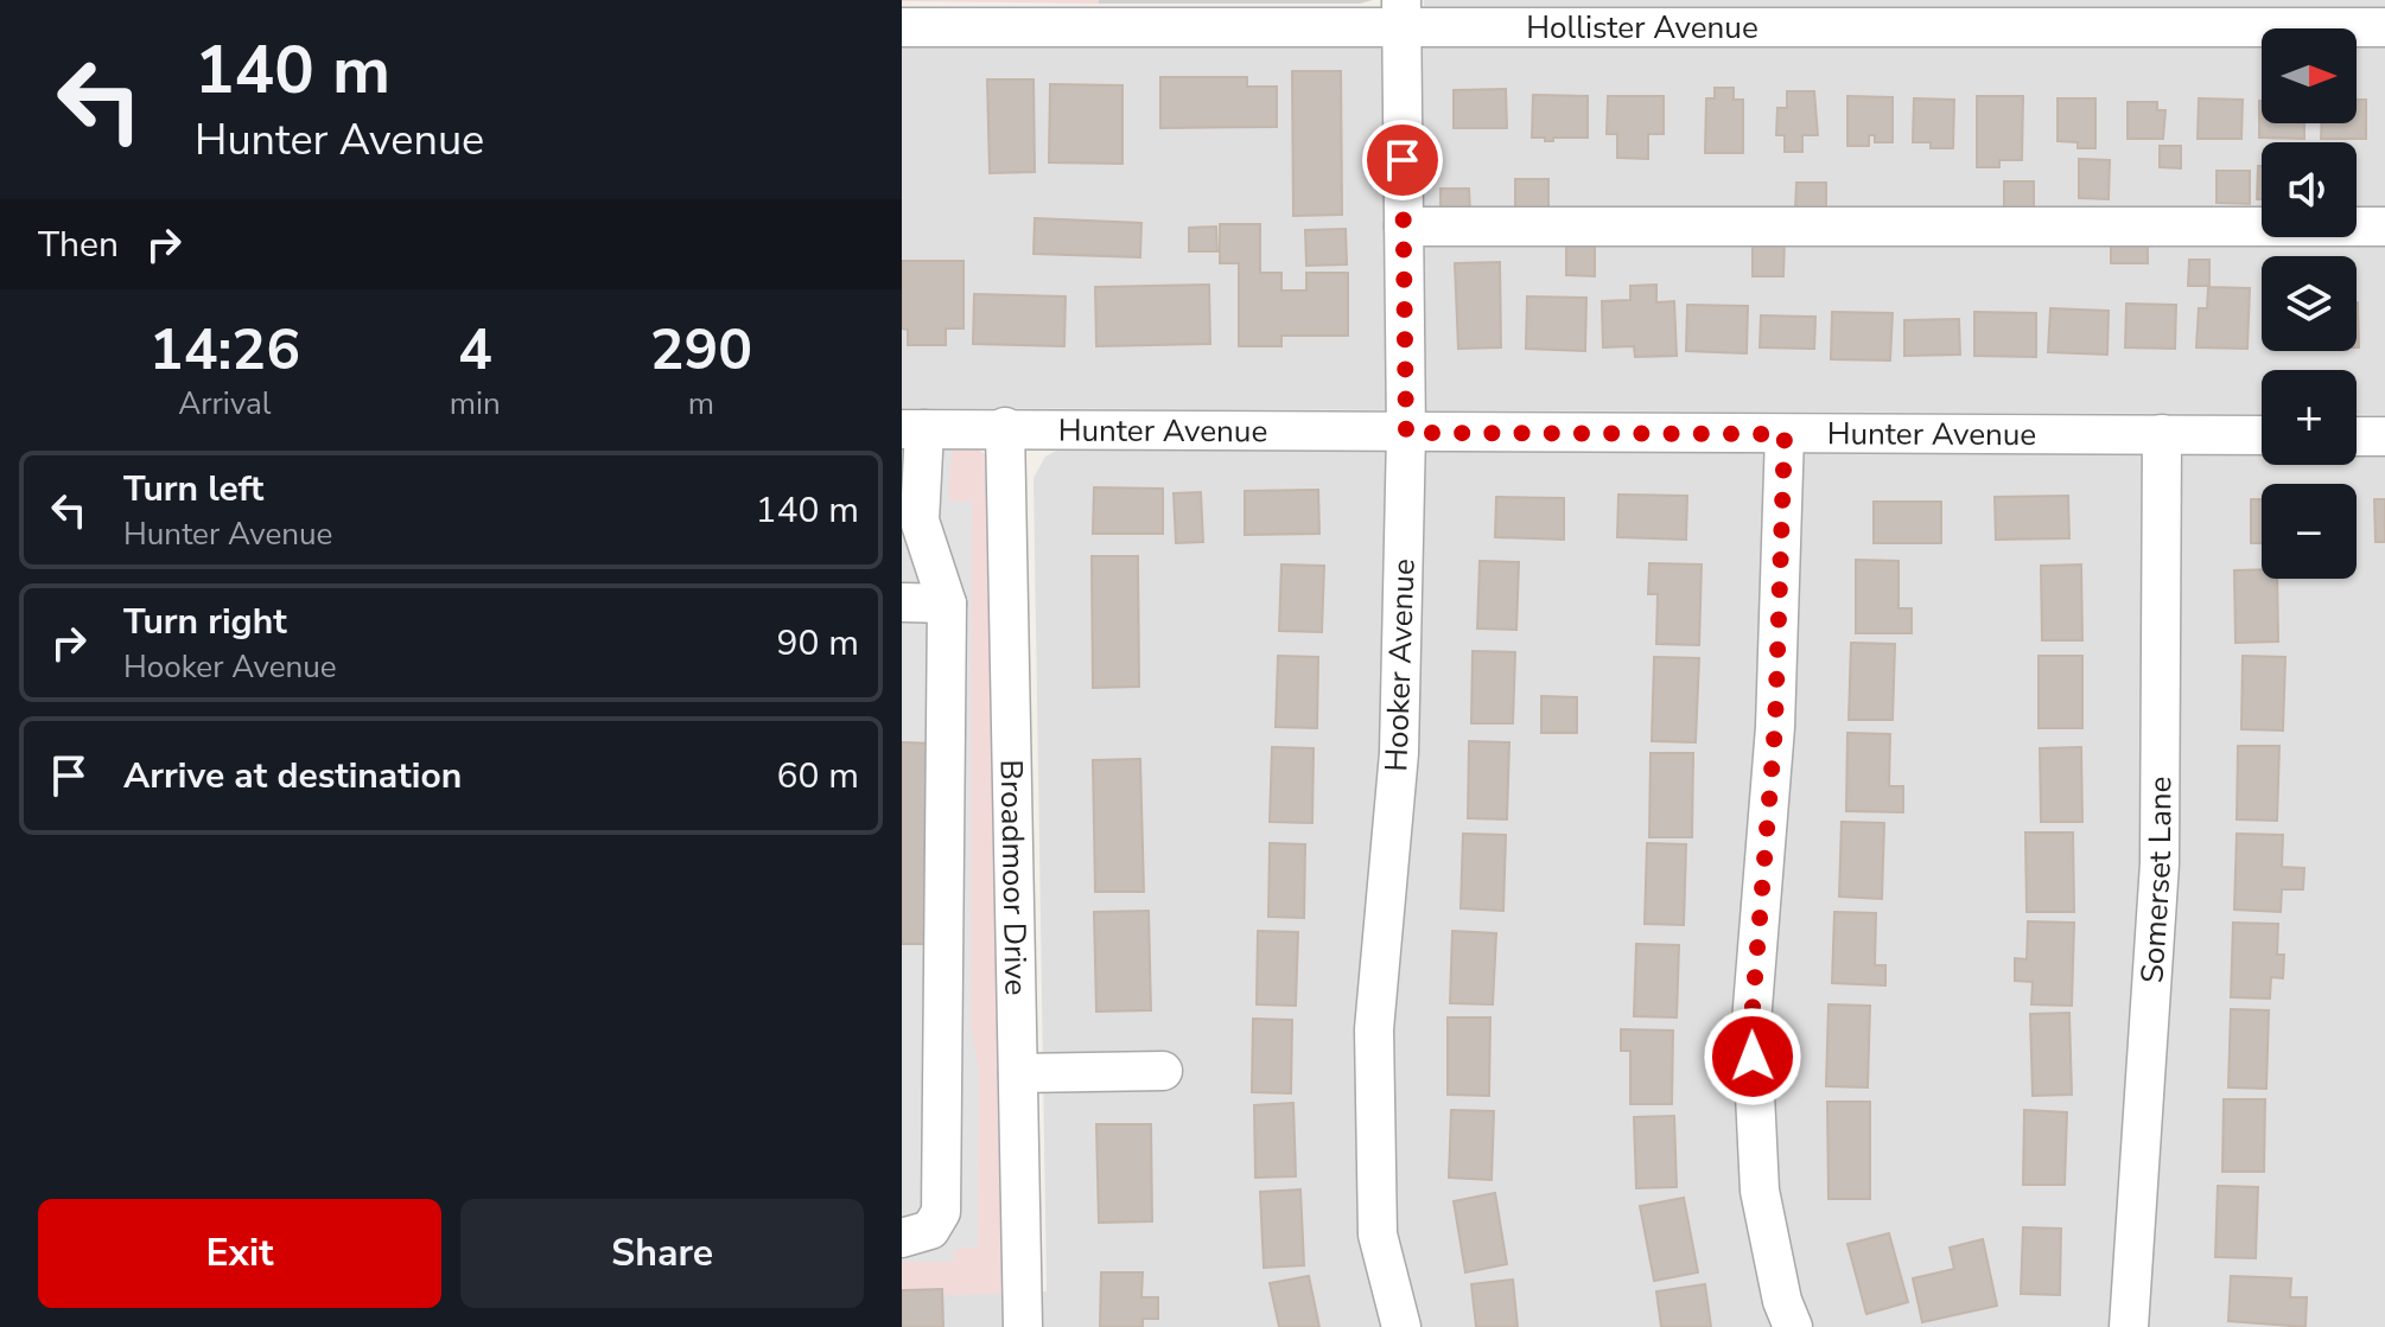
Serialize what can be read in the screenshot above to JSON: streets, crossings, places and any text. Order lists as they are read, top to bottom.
{
  "streets": {
    "street": [
      "Hollister Avenue",
      "Hunter Avenue",
      "Hooker Avenue",
      "Broadmoor Drive",
      "Somerset Lane"
    ]
  },
  "crossings": [
    ["Hollister Avenue", "Hooker Avenue"],
    ["Hunter Avenue", "Hooker Avenue"],
    ["Hunter Avenue", "Broadmoor Drive"],
    ["Hunter Avenue", "Somerset Lane"]
  ],
  "north": "right",
  "page": {
    "turn": ["140 m", "Hunter Avenue"],
    "map_buttons": ["+", "−"],
    "then": "Then",
    "eta": [
      "14:26",
      "Arrival",
      "4",
      "min",
      "290",
      "m"
    ],
    "list": [
      {
        "name": "Turn left",
        "note": "Hunter Avenue",
        "value": "140 m"
      },
      {
        "name": "Turn right",
        "note": "Hooker Avenue",
        "value": "90 m"
      },
      {
        "name": "Arrive at destination",
        "value": "60 m"
      }
    ],
    "buttons": ["Exit", "Share"]
  }
}
